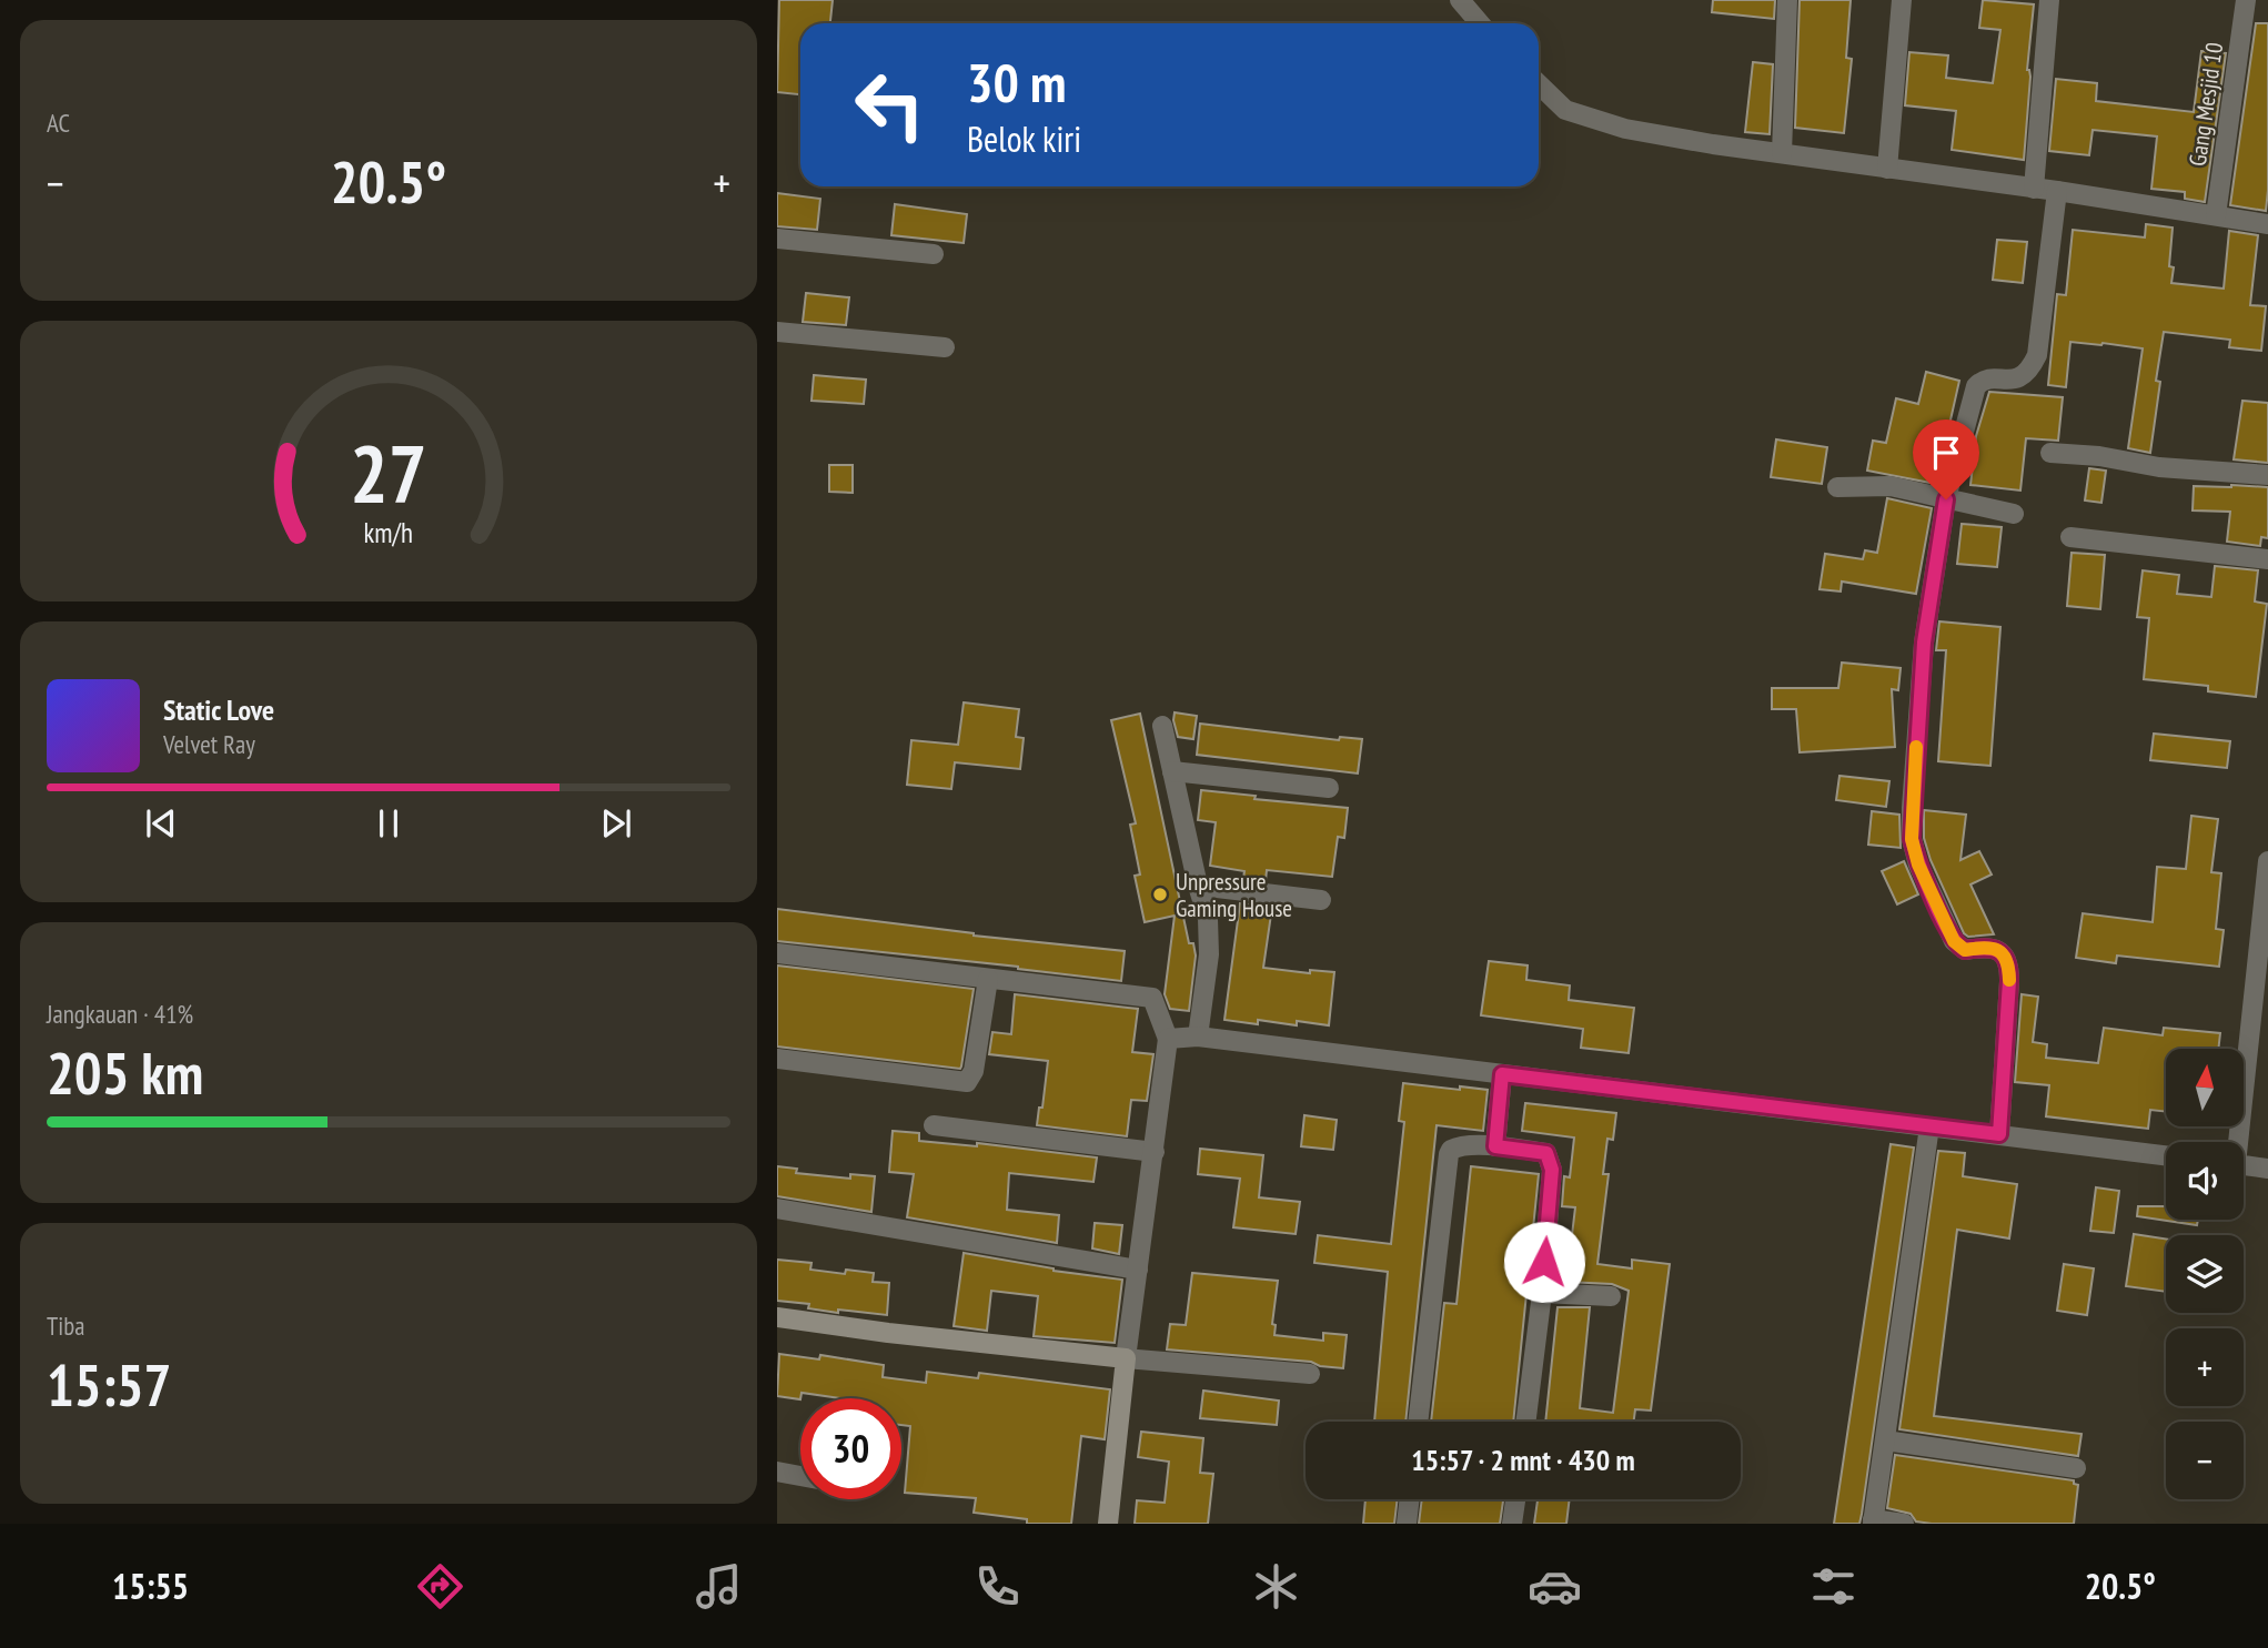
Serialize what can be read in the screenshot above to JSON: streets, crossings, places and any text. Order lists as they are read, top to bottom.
{
  "streets": {
    "street": ["Gang Mesjid 10"]
  },
  "places": ["Unpressure Gaming House"],
  "north": "top",
  "page": {
    "tile": [
      "AC",
      ["Jangkauan · 41%", "205 km"],
      ["Tiba", "15:57"]
    ],
    "turn": ["30 m", "Belok kiri"],
    "heat": ["−", "20.5°", "+"],
    "song": ["Static Love", "Velvet Ray"],
    "map_buttons": ["+", "−"],
    "limit": "30",
    "trip": "15:57 · 2 mnt · 430 m",
    "tabs": ["15:55", "20.5°"],
    "gauge": ["27", "km/h"]
  }
}
